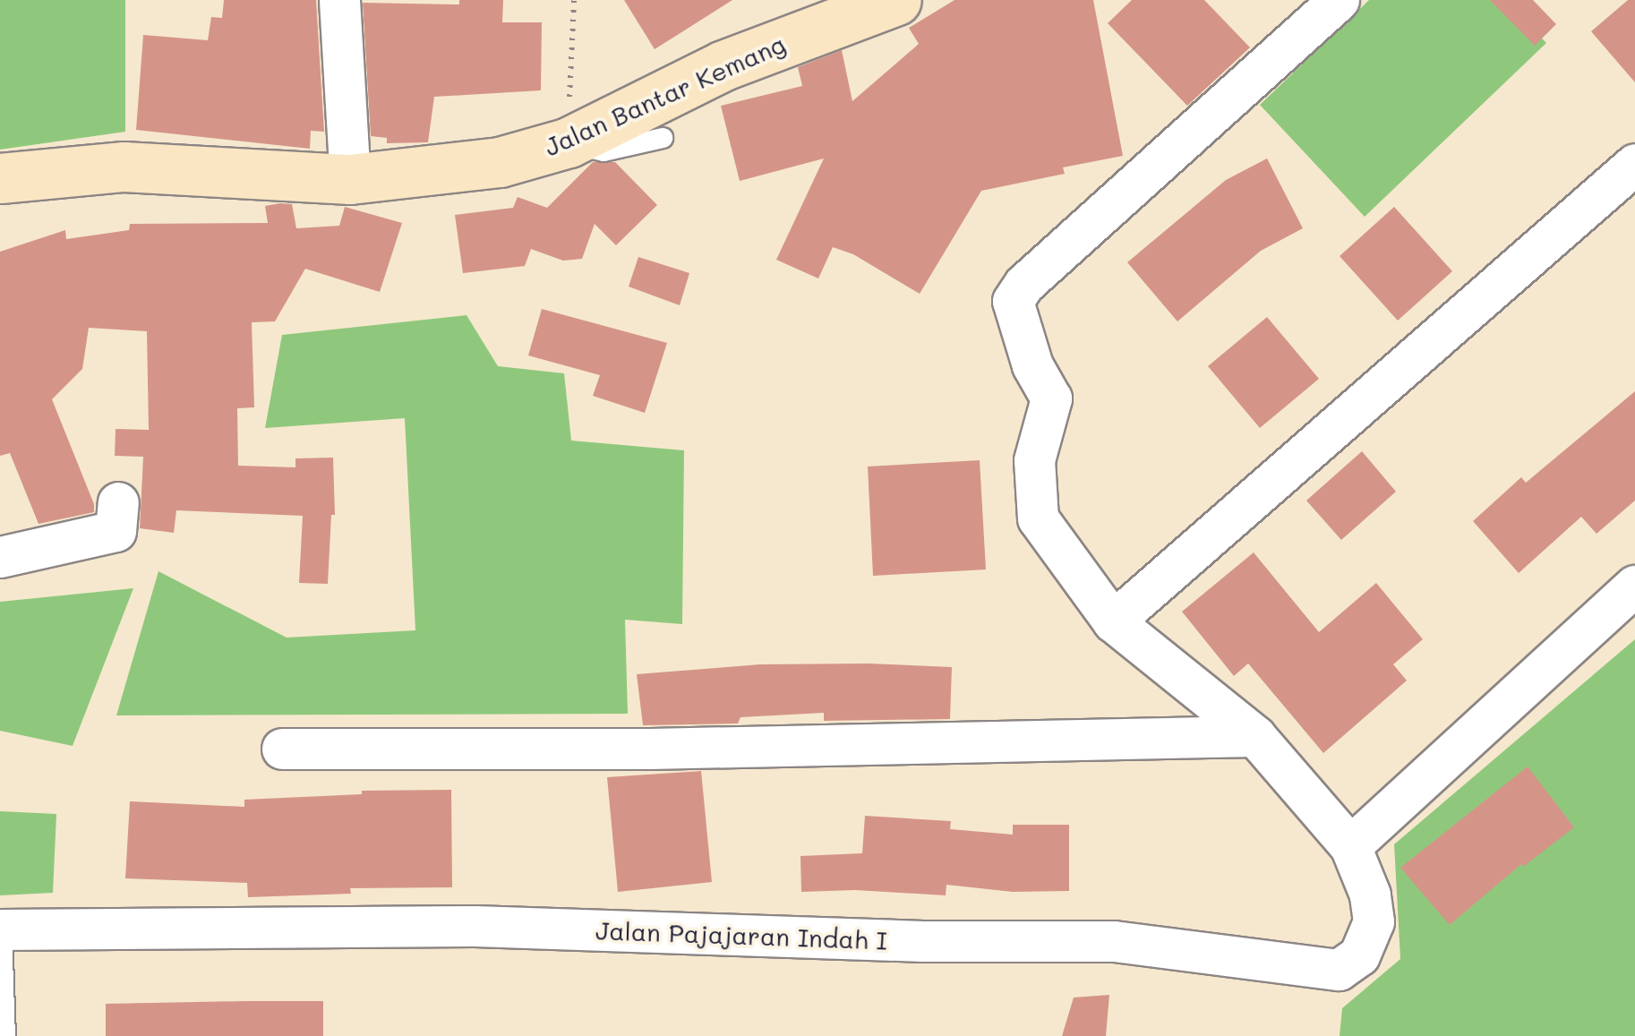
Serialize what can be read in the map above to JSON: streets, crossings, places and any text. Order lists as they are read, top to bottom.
{
  "streets": {
    "street": ["Jalan Bantar Kemang", "Jalan Pajajaran Indah I"]
  }
}
